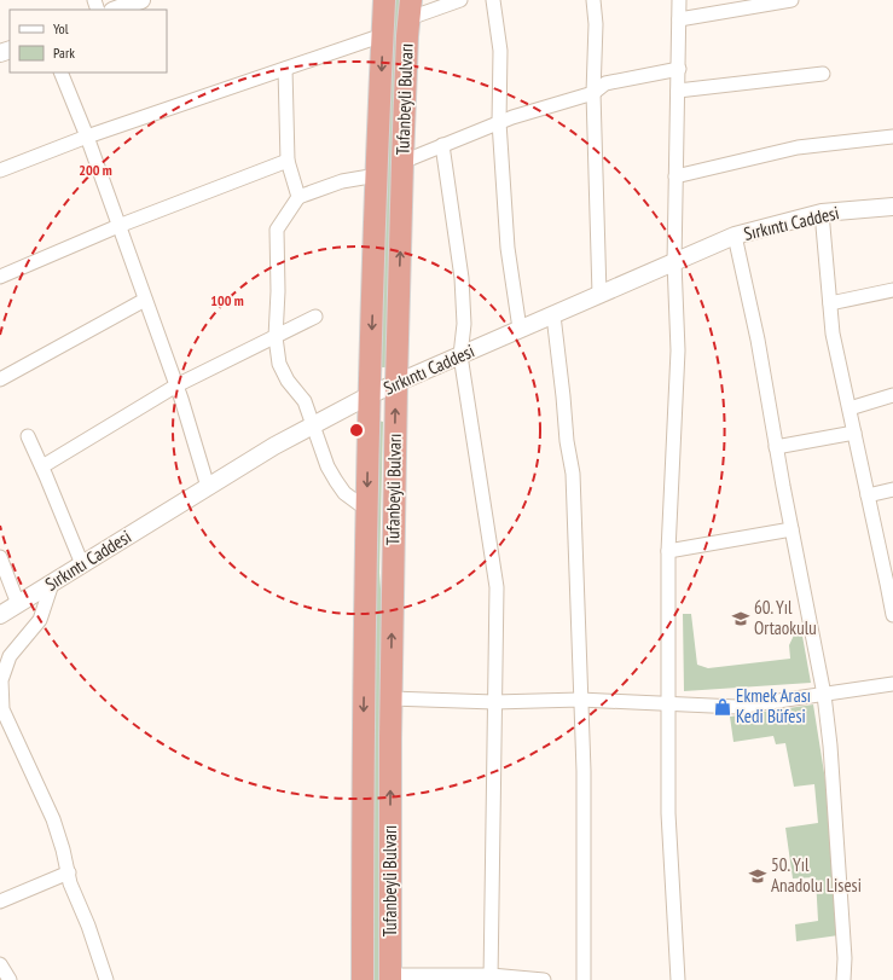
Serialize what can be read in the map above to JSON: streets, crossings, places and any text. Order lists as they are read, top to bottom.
{
  "streets": {
    "highway": ["Tufanbeyli Bulvarı"],
    "street": ["Sırkıntı Caddesi"]
  },
  "crossings": [
    ["Tufanbeyli Bulvarı", "Sırkıntı Caddesi"]
  ],
  "places": {
    "school or university": ["60. Yıl Ortaokulu", "50. Yıl Anadolu Lisesi"],
    "shop": ["Ekmek Arası Kedi Büfesi"]
  },
  "legend": ["Yol", "Park"],
  "rings": ["200 m", "100 m"]
}
